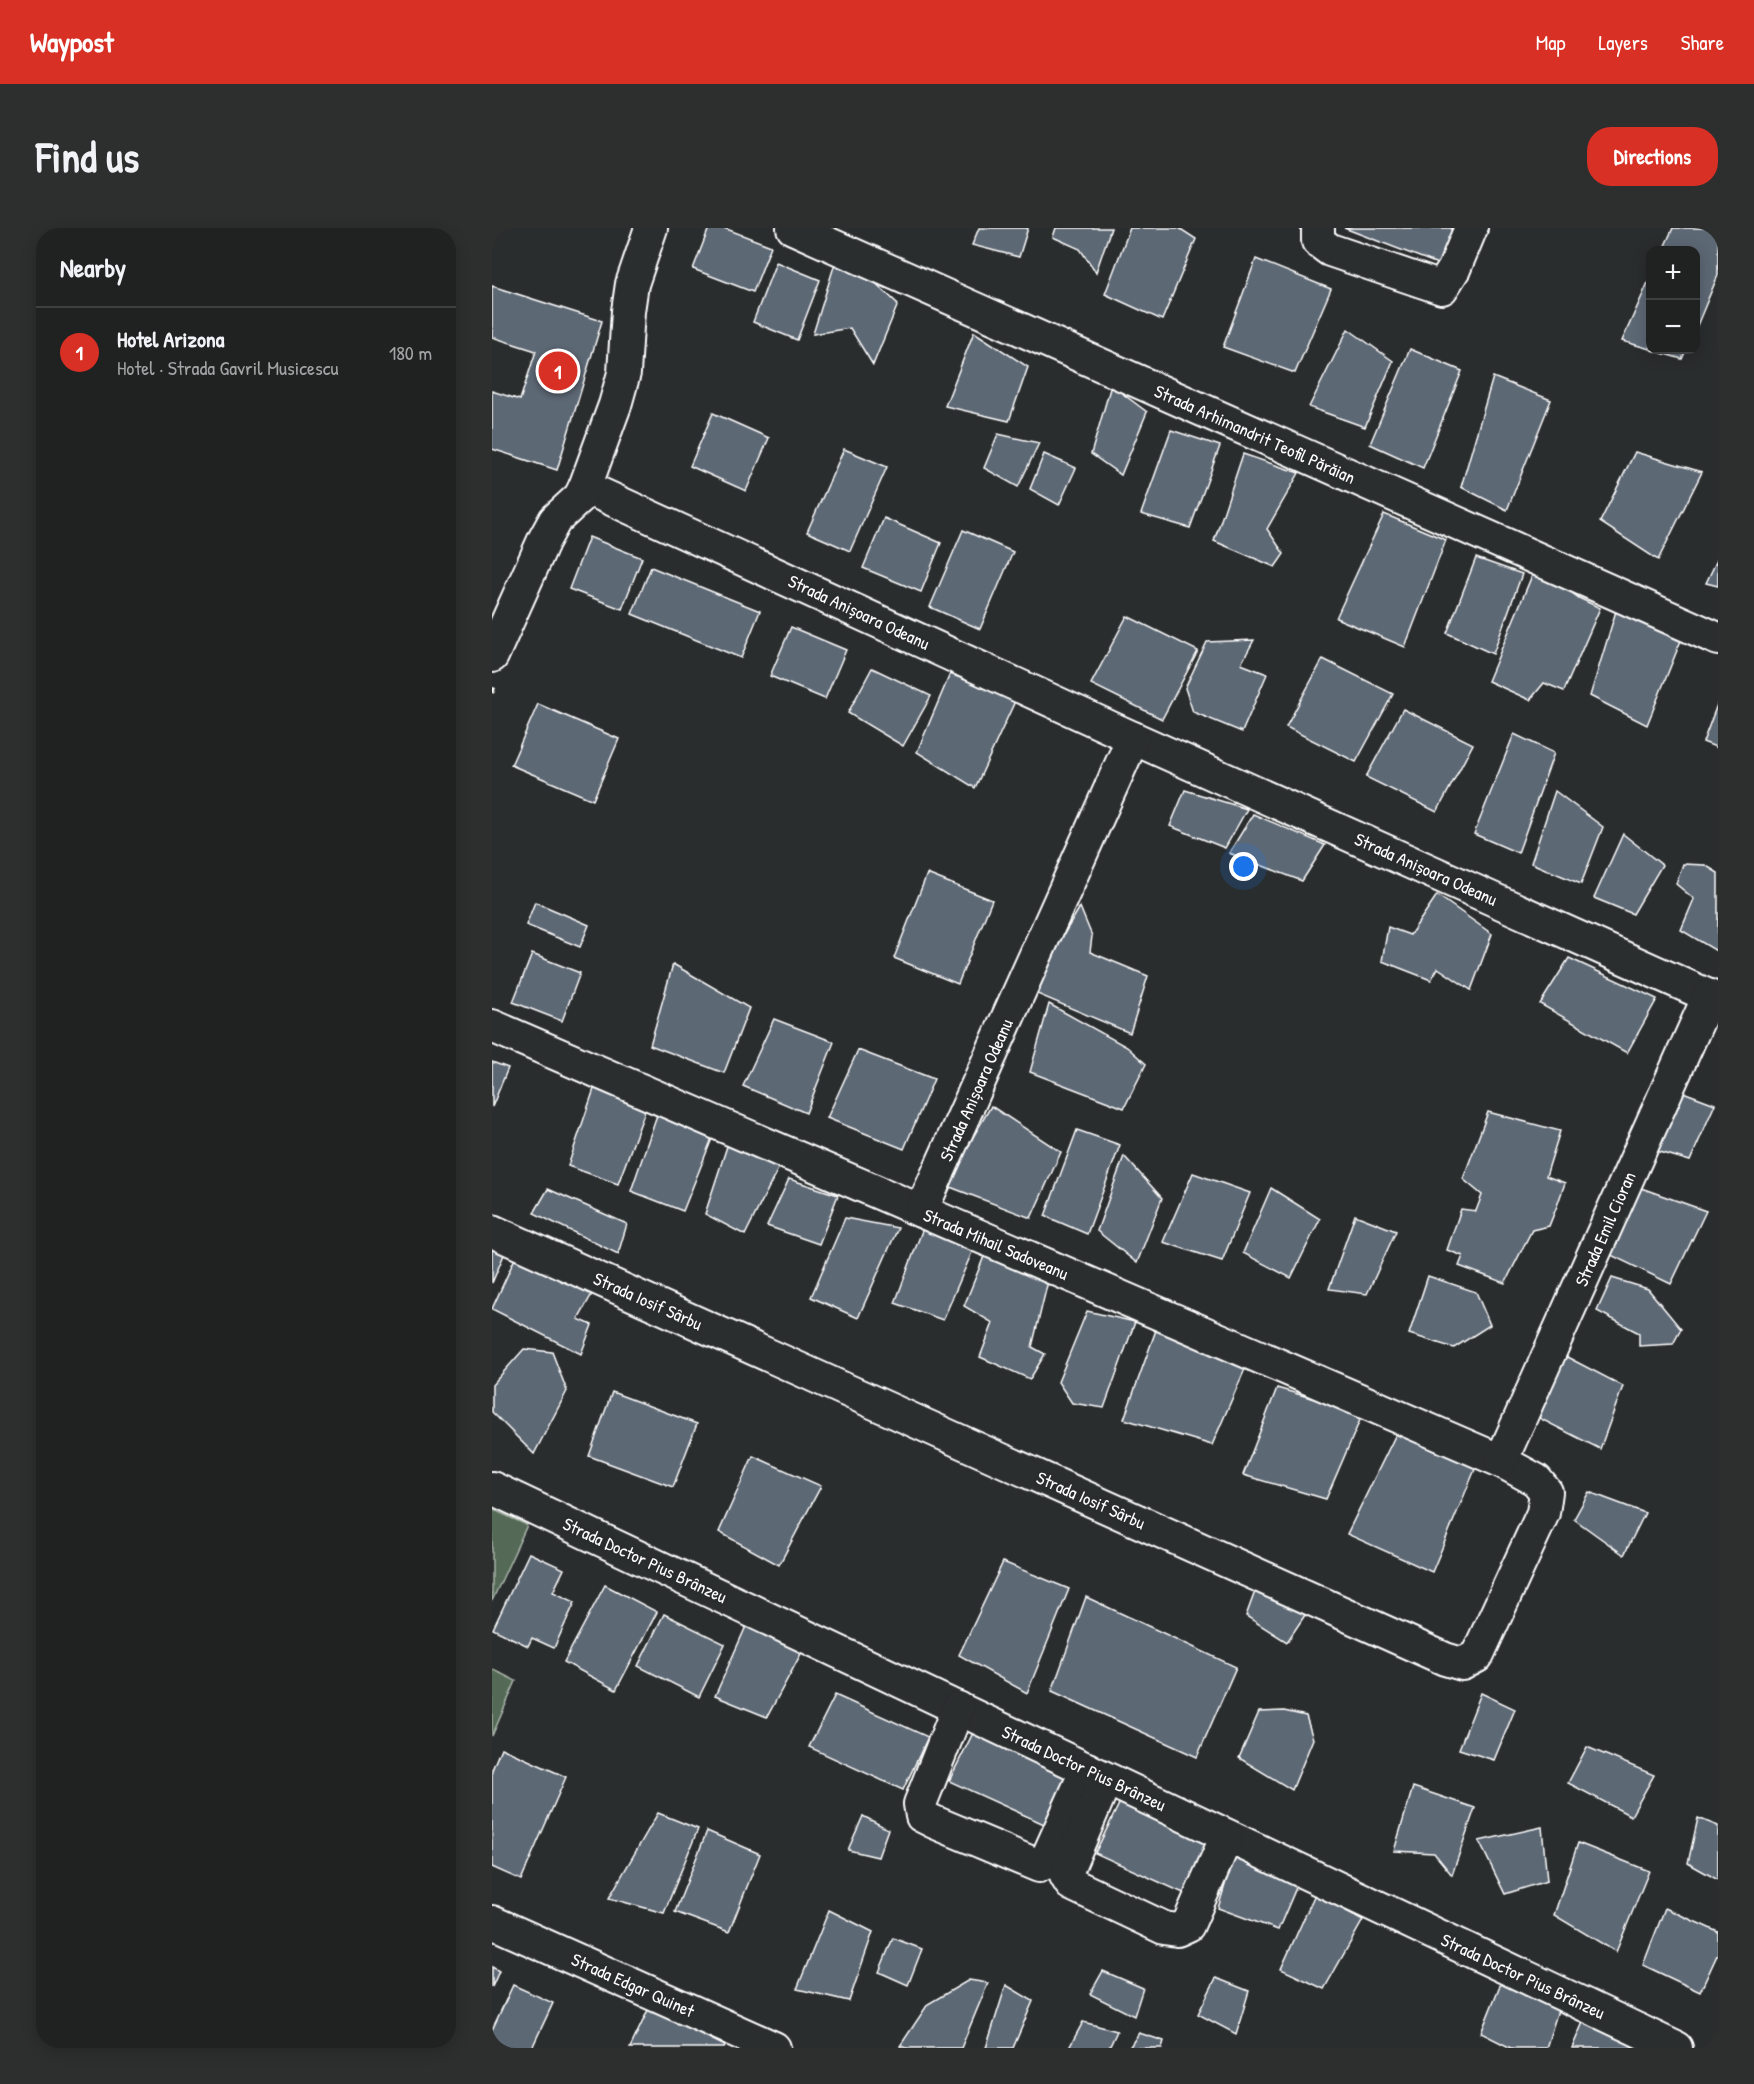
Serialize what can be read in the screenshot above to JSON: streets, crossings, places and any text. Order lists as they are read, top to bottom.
{
  "streets": {
    "street": [
      "Strada Arhimandrit Teofil Părăian",
      "Strada Anișoara Odeanu",
      "Strada Emil Cioran",
      "Strada Mihail Sadoveanu",
      "Strada Iosif Sârbu",
      "Strada Doctor Pius Brânzeu",
      "Strada Edgar Quinet"
    ]
  },
  "crossings": [
    ["Strada Anișoara Odeanu", "Strada Emil Cioran"],
    ["Strada Anișoara Odeanu", "Strada Mihail Sadoveanu"],
    ["Strada Emil Cioran", "Strada Mihail Sadoveanu"],
    ["Strada Emil Cioran", "Strada Iosif Sârbu"],
    ["Strada Mihail Sadoveanu", "Strada Iosif Sârbu"]
  ],
  "page": {
    "header": "Waypost",
    "nav": ["Map", "Layers", "Share"],
    "buttons": "Directions",
    "title": "Find us",
    "heading": "Nearby",
    "map_buttons": ["+", "−"],
    "list": [
      {
        "mark": "1",
        "name": "Hotel Arizona",
        "note": "Hotel · Strada Gavril Musicescu",
        "value": "180 m"
      }
    ],
    "pins": "1"
  }
}
